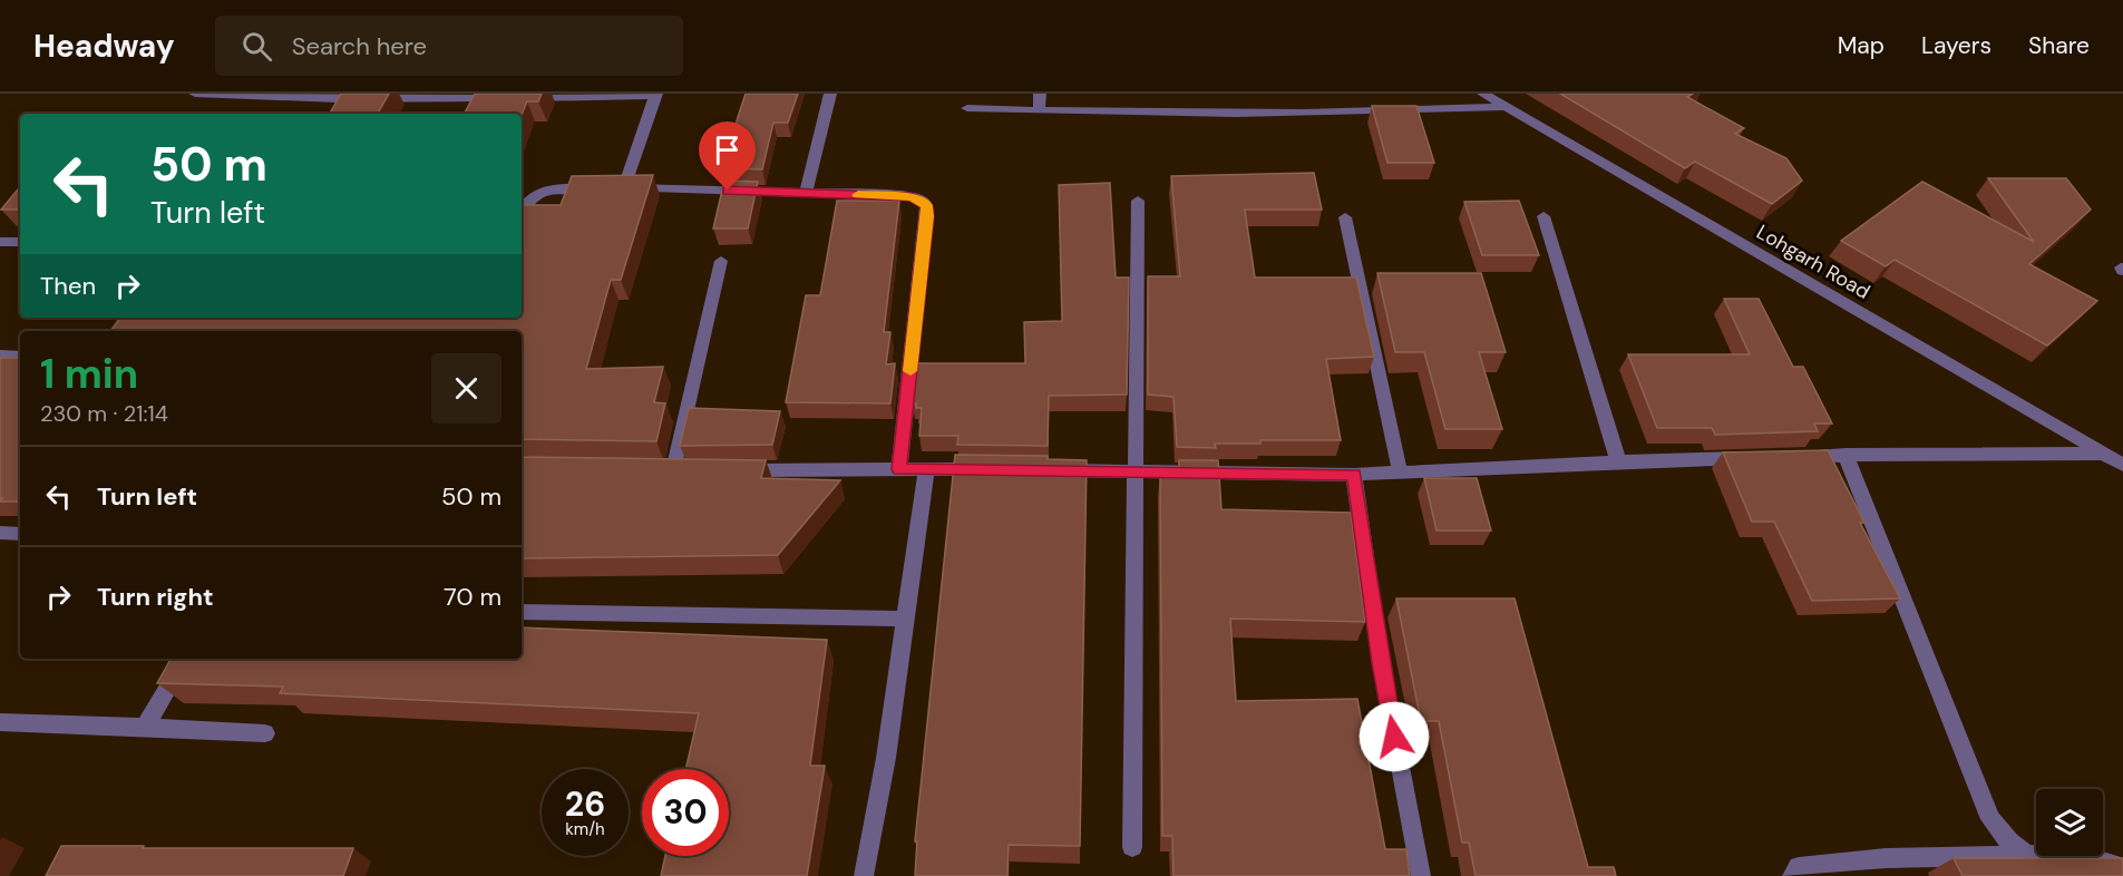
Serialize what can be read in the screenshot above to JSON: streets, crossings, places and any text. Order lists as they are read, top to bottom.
{
  "streets": {
    "street": ["Lohgarh Road"]
  },
  "page": {
    "header": "Headway",
    "search": "Search here",
    "nav": ["Map", "Layers", "Share"],
    "turn": ["50 m", "Turn left"],
    "then": "Then",
    "heading": ["1 min", "230 m · 21:14"],
    "list": [
      {
        "name": "Turn left",
        "value": "50 m"
      },
      {
        "name": "Turn right",
        "value": "70 m"
      }
    ],
    "speed": "26 km/h",
    "limit": "30"
  }
}
